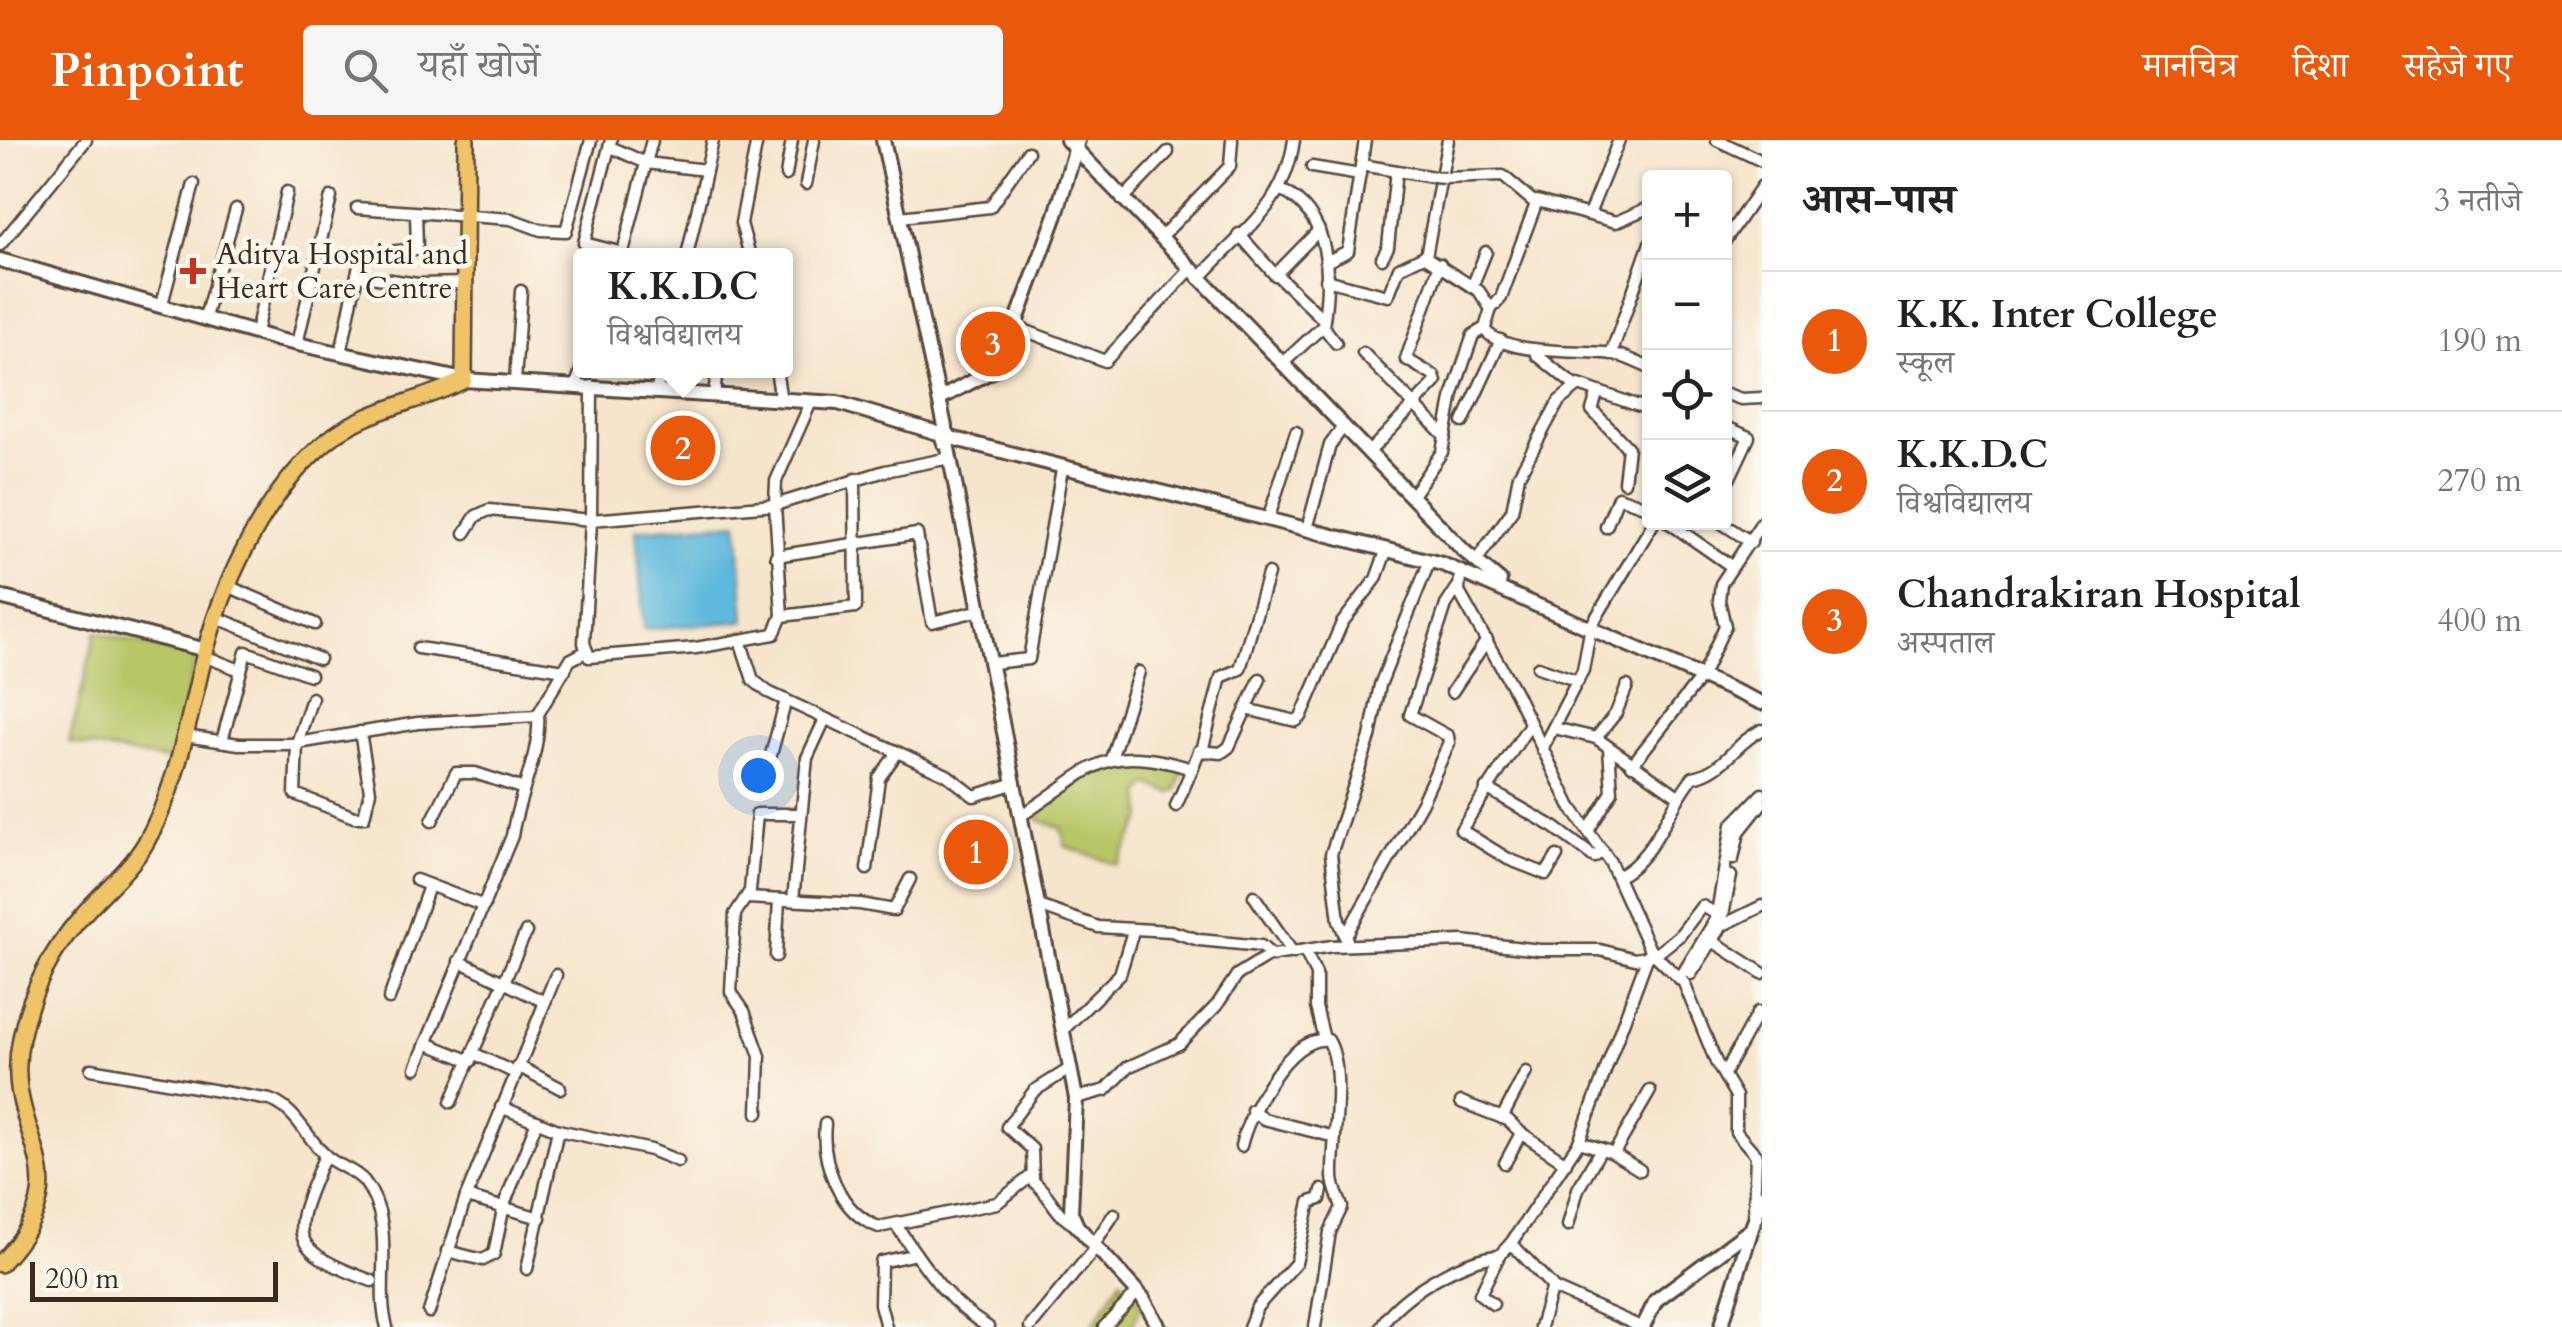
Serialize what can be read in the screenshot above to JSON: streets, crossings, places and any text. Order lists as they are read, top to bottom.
{
  "places": {
    "health": ["Aditya Hospital and Heart Care Centre"]
  },
  "scale_bar": "200 m",
  "page": {
    "header": "Pinpoint",
    "search": "यहाँ खोजें",
    "nav": ["मानचित्र", "दिशा", "सहेजे गए"],
    "heading": ["आस-पास", "3 नतीजे"],
    "map_buttons": ["+", "−"],
    "popup": ["K.K.D.C", "विश्वविद्यालय"],
    "list": [
      {
        "mark": "1",
        "name": "K.K. Inter College",
        "note": "स्कूल",
        "value": "190 m"
      },
      {
        "mark": "2",
        "name": "K.K.D.C",
        "note": "विश्वविद्यालय",
        "value": "270 m"
      },
      {
        "mark": "3",
        "name": "Chandrakiran Hospital",
        "note": "अस्पताल",
        "value": "400 m"
      }
    ],
    "pins": ["3", "2", "1"],
    "scale": "200 m"
  }
}
